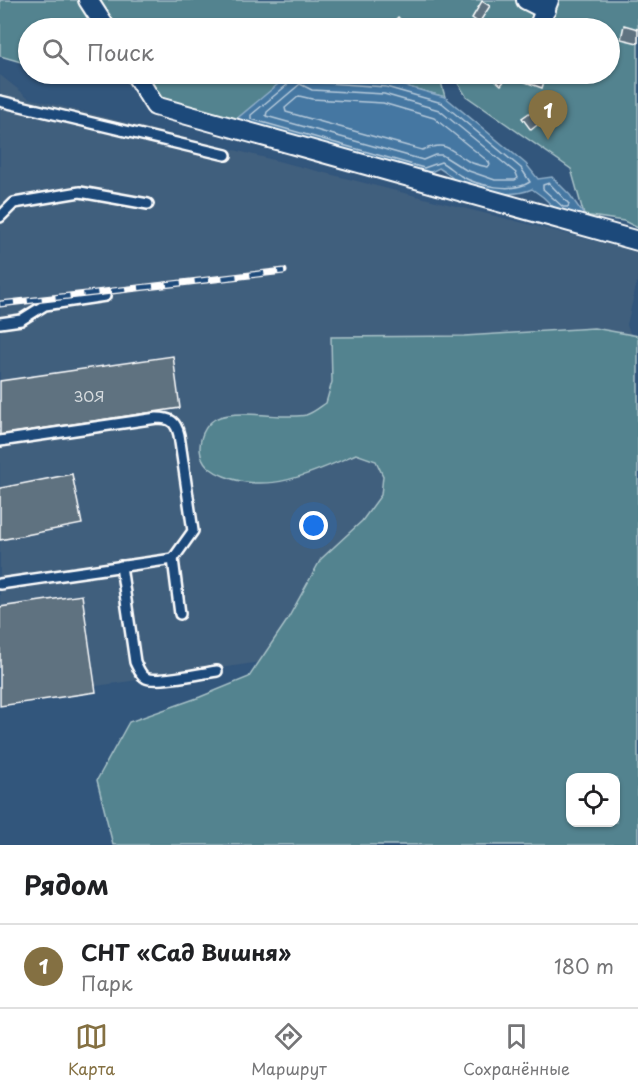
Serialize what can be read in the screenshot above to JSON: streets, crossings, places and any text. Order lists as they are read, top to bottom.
{
  "house_numbers": ["30Я"],
  "page": {
    "search": "Поиск",
    "pins": "1",
    "heading": "Рядом",
    "list": [
      {
        "mark": "1",
        "name": "СНТ «Сад Вишня»",
        "note": "Парк",
        "value": "180 m"
      }
    ],
    "nav": ["Карта", "Маршрут", "Сохранённые"]
  }
}
